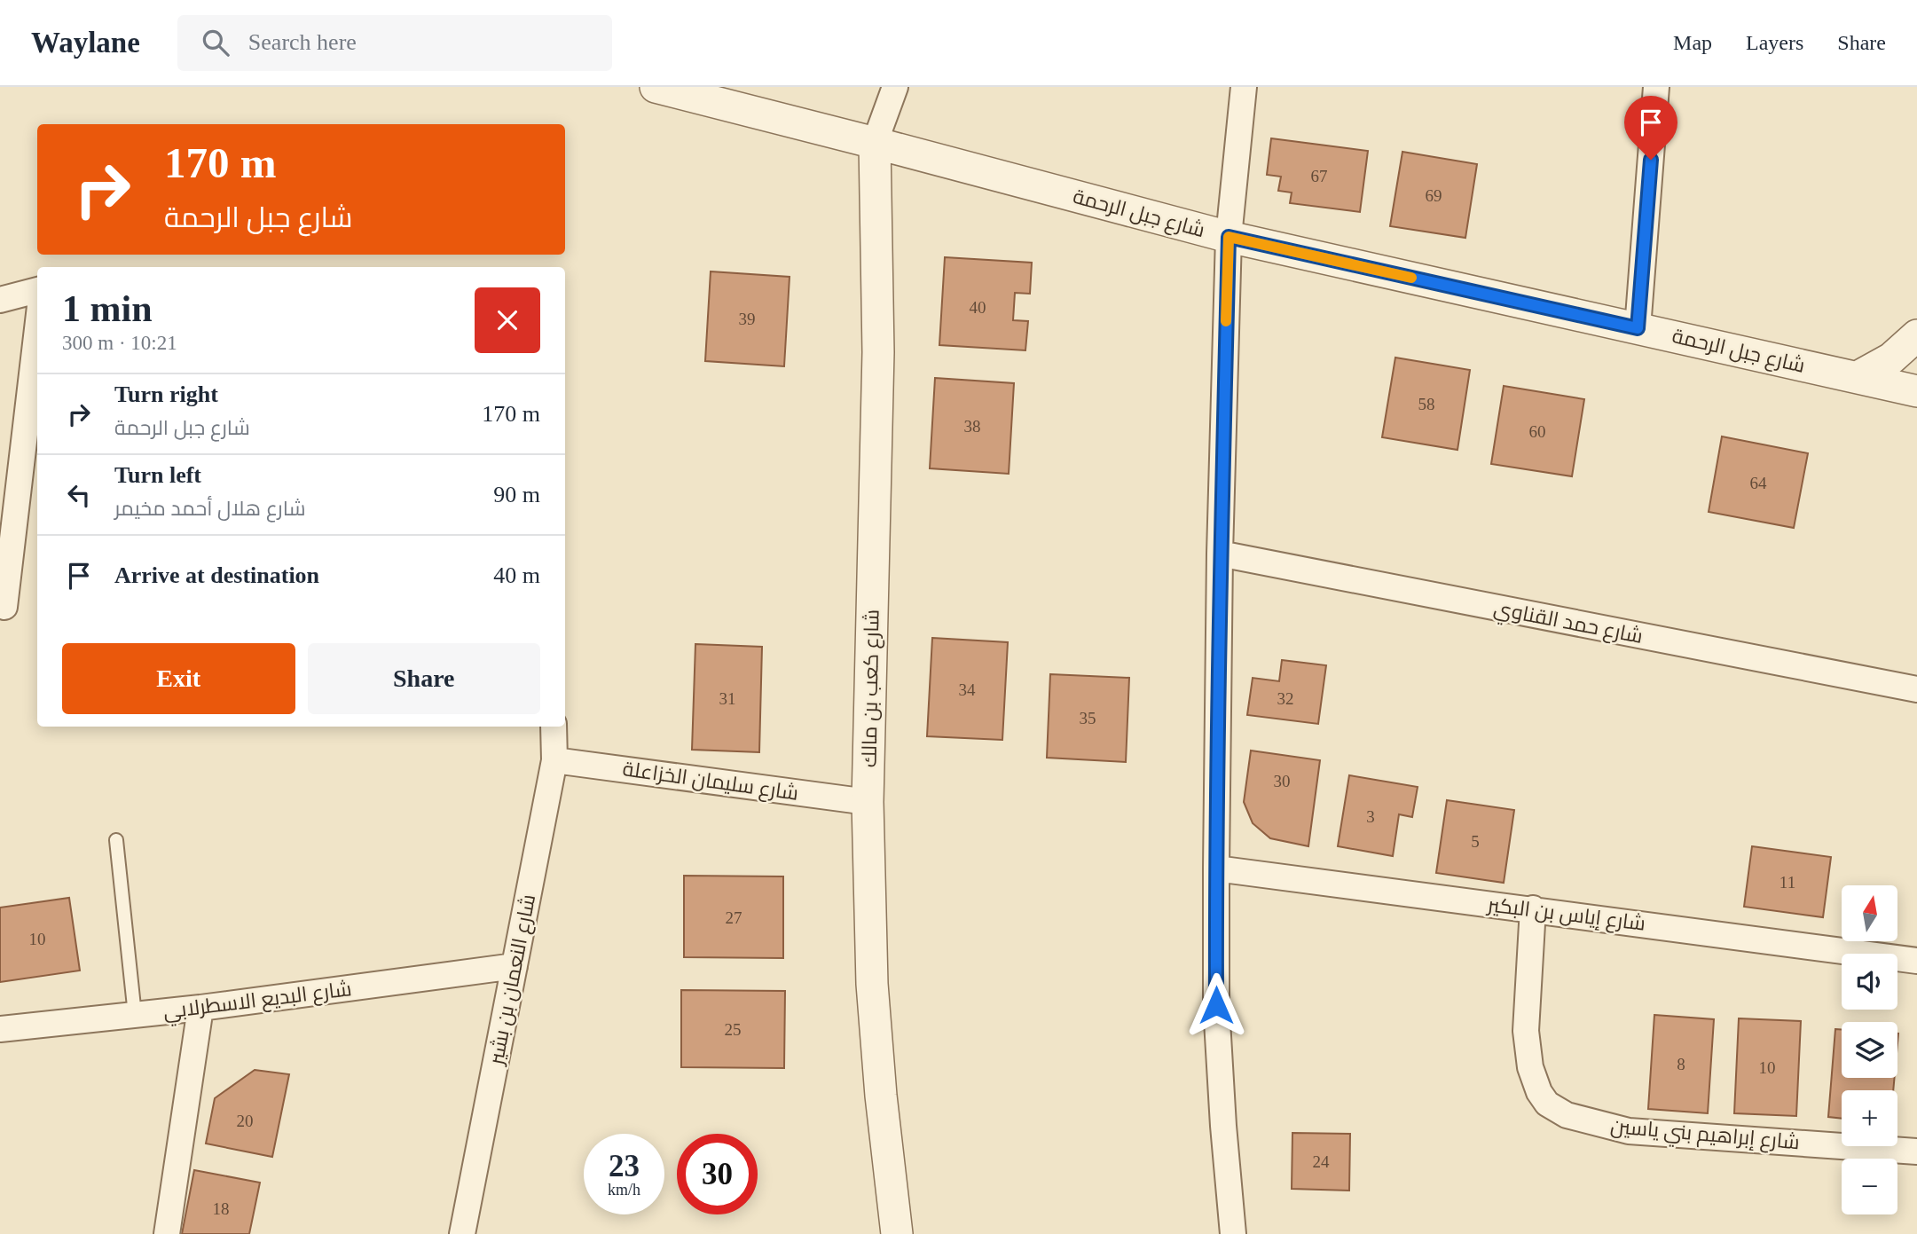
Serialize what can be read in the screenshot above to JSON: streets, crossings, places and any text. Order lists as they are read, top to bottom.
{
  "streets": {
    "street": [
      "شارع جبل الرحمة",
      "شارع حمد القناوي",
      "شارع كعب بن مالك",
      "شارع سليمان الخزاعلة",
      "شارع إياس بن البكير",
      "شارع النعمان بن بشير",
      "شارع البديع الاسطرلابي",
      "شارع إبراهيم بني ياسين"
    ]
  },
  "crossings": [
    ["شارع جبل الرحمة", "شارع كعب بن مالك"],
    ["شارع كعب بن مالك", "شارع سليمان الخزاعلة"],
    ["شارع سليمان الخزاعلة", "شارع النعمان بن بشير"],
    ["شارع إياس بن البكير", "شارع إبراهيم بني ياسين"],
    ["شارع النعمان بن بشير", "شارع البديع الاسطرلابي"]
  ],
  "house_numbers": [
    "67",
    "69",
    "40",
    "39",
    "58",
    "38",
    "60",
    "64",
    "34",
    "31",
    "32",
    "35",
    "30",
    "3",
    "5",
    "11",
    "27",
    "10",
    "25",
    "8",
    "10",
    "20",
    "24",
    "18"
  ],
  "north": "top",
  "page": {
    "header": "Waylane",
    "search": "Search here",
    "nav": ["Map", "Layers", "Share"],
    "turn": ["170 m", "شارع جبل الرحمة"],
    "heading": ["1 min", "300 m · 10:21"],
    "list": [
      {
        "name": "Turn right",
        "note": "شارع جبل الرحمة",
        "value": "170 m"
      },
      {
        "name": "Turn left",
        "note": "شارع هلال أحمد مخيمر",
        "value": "90 m"
      },
      {
        "name": "Arrive at destination",
        "value": "40 m"
      }
    ],
    "buttons": ["Exit", "Share"],
    "map_buttons": ["+", "−"],
    "speed": "23 km/h",
    "limit": "30"
  }
}
